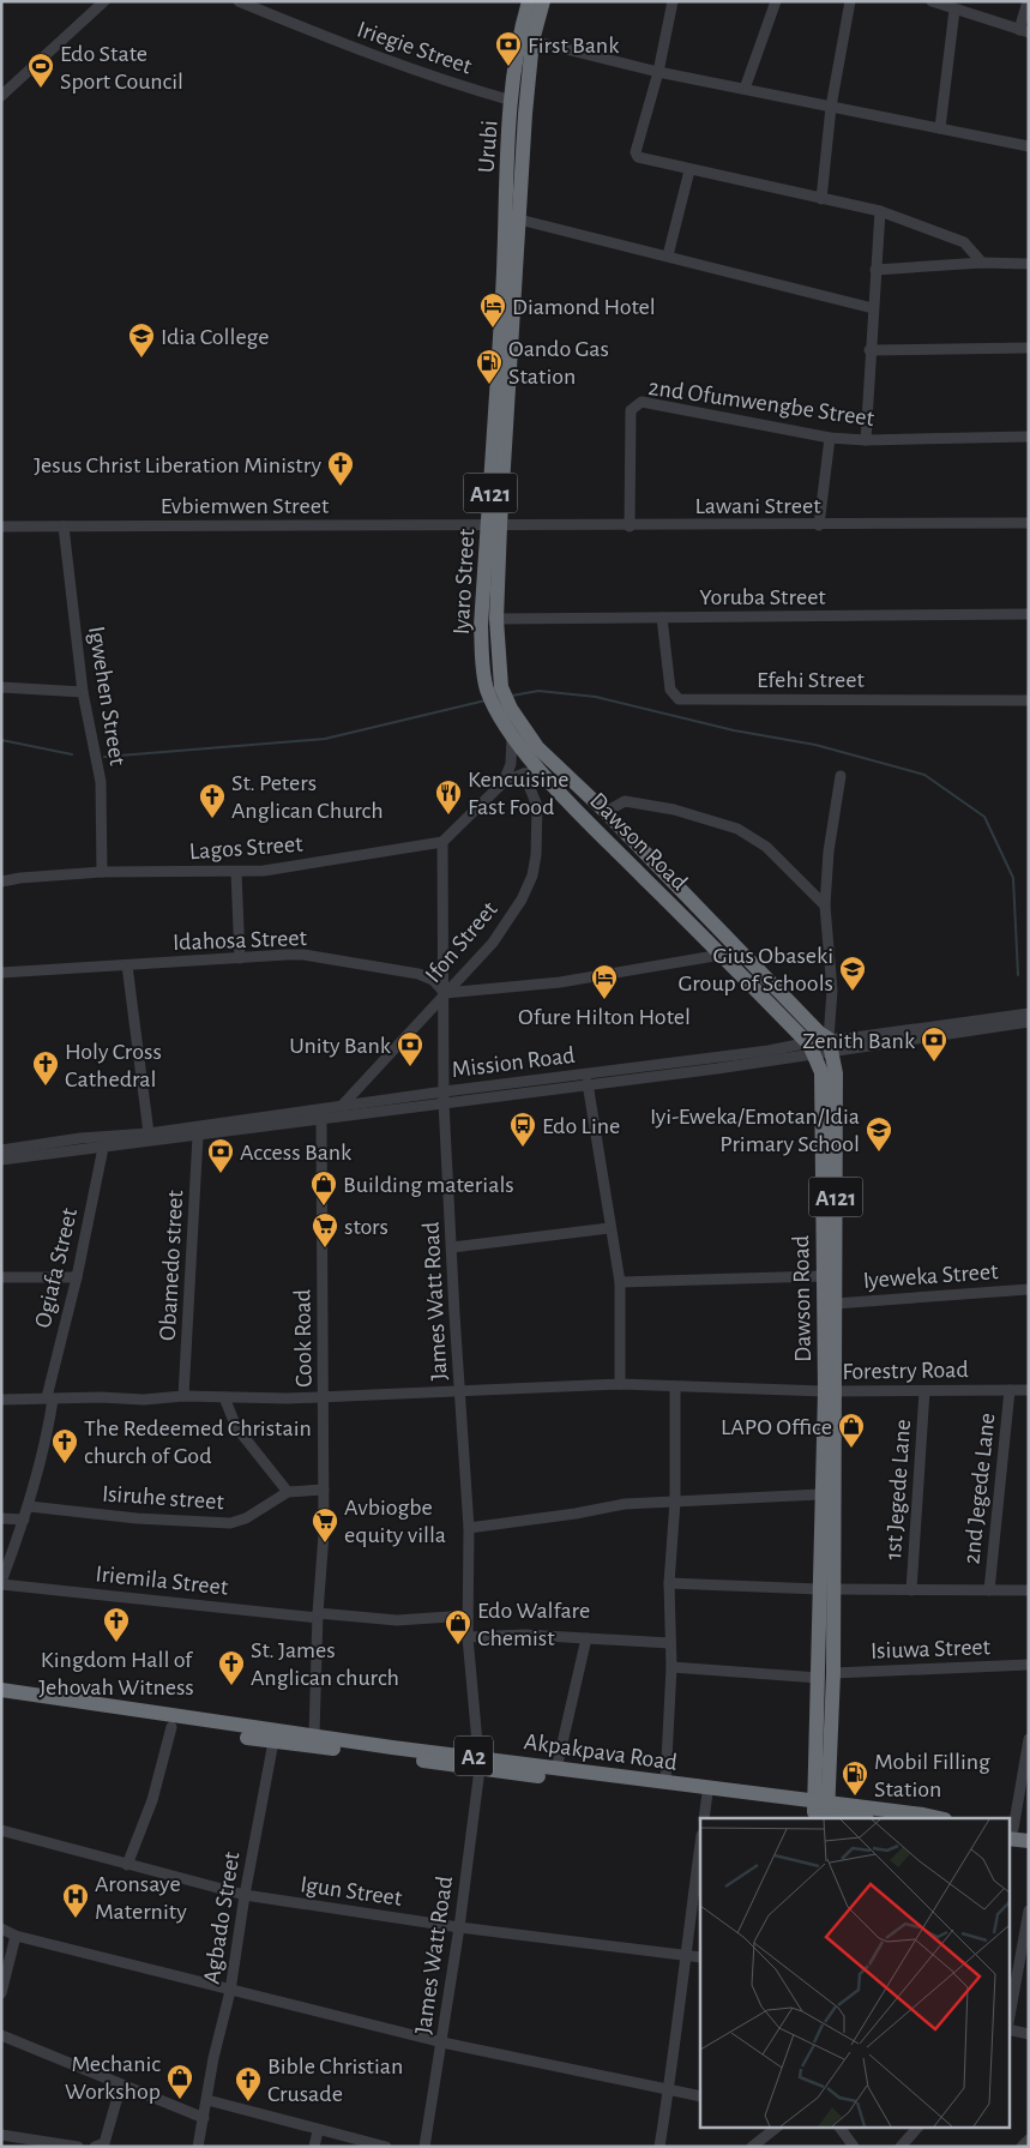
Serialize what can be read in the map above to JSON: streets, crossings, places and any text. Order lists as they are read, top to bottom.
{
  "streets": {
    "highway": [
      "Urubi",
      "A121",
      "Iyaro Street",
      "Dawson Road",
      "Akpakpava Road",
      "A2"
    ],
    "street": [
      "Iriegie Street",
      "2nd Ofumwengbe Street",
      "Evbiemwen Street",
      "Lawani Street",
      "Yoruba Street",
      "Efehi Street",
      "Igwehen Street",
      "Lagos Street",
      "Idahosa Street",
      "Ifon Street",
      "Mission Road",
      "Obamedo street",
      "Ogiafa Street",
      "Iyeweka Street",
      "James Watt Road",
      "Cook Road",
      "Forestry Road",
      "2nd Jegede Lane",
      "1st Jegede Lane",
      "Isiruhe street",
      "Iriemila Street",
      "Isiuwa Street",
      "Igun Street",
      "Agbado Street"
    ]
  },
  "crossings": [
    ["Iriegie Street", "Urubi"],
    ["Urubi", "Iyaro Street"],
    ["2nd Ofumwengbe Street", "Lawani Street"],
    ["Evbiemwen Street", "Lawani Street"],
    ["Evbiemwen Street", "Iyaro Street"],
    ["Evbiemwen Street", "Igwehen Street"],
    ["Lawani Street", "Iyaro Street"],
    ["Iyaro Street", "Yoruba Street"],
    ["Iyaro Street", "Dawson Road"],
    ["Yoruba Street", "Efehi Street"],
    ["Igwehen Street", "Lagos Street"],
    ["Dawson Road", "Mission Road"],
    ["Dawson Road", "Iyeweka Street"],
    ["Dawson Road", "Forestry Road"],
    ["Dawson Road", "Isiuwa Street"],
    ["Dawson Road", "Akpakpava Road"],
    ["Lagos Street", "James Watt Road"],
    ["Idahosa Street", "Ifon Street"],
    ["Idahosa Street", "James Watt Road"],
    ["Ifon Street", "Mission Road"],
    ["Ifon Street", "James Watt Road"],
    ["Mission Road", "Obamedo street"],
    ["Mission Road", "Ogiafa Street"],
    ["Mission Road", "James Watt Road"],
    ["Mission Road", "Cook Road"],
    ["Obamedo street", "Forestry Road"],
    ["Ogiafa Street", "Forestry Road"],
    ["Ogiafa Street", "Isiruhe street"],
    ["Ogiafa Street", "Iriemila Street"],
    ["James Watt Road", "Forestry Road"],
    ["James Watt Road", "Iriemila Street"],
    ["James Watt Road", "Akpakpava Road"],
    ["James Watt Road", "Igun Street"],
    ["Cook Road", "Forestry Road"],
    ["Cook Road", "Isiruhe street"],
    ["Cook Road", "Iriemila Street"],
    ["Cook Road", "Akpakpava Road"],
    ["Forestry Road", "2nd Jegede Lane"],
    ["Forestry Road", "1st Jegede Lane"],
    ["Akpakpava Road", "Agbado Street"],
    ["Igun Street", "Agbado Street"]
  ],
  "places": {
    "bank": [
      "First Bank",
      "Zenith Bank",
      "Unity Bank",
      "Access Bank"
    ],
    "sports": ["Edo State Sport Council"],
    "hotel": ["Diamond Hotel", "Ofure Hilton Hotel"],
    "school or university": ["Idia College", "Gius Obaseki Group of Schools", "Iyi-Eweka/Emotan/Idia Primary School"],
    "fuel station": ["Oando Gas Station", "Mobil Filling Station"],
    "church": [
      "Jesus Christ Liberation Ministry",
      "St. Peters Anglican Church",
      "Holy Cross Cathedral",
      "The Redeemed Christain church of God",
      "Kingdom Hall of Jehovah Witness",
      "St. James Anglican church",
      "Bible Christian Crusade"
    ],
    "restaurant": ["Kencuisine Fast Food"],
    "bus stop": ["Edo Line"],
    "shop": [
      "Building materials",
      "LAPO Office",
      "Edo Walfare Chemist",
      "Mechanic Workshop"
    ],
    "supermarket": ["stors", "Avbiogbe equity villa"],
    "hospital": ["Aronsaye Maternity"]
  }
}
